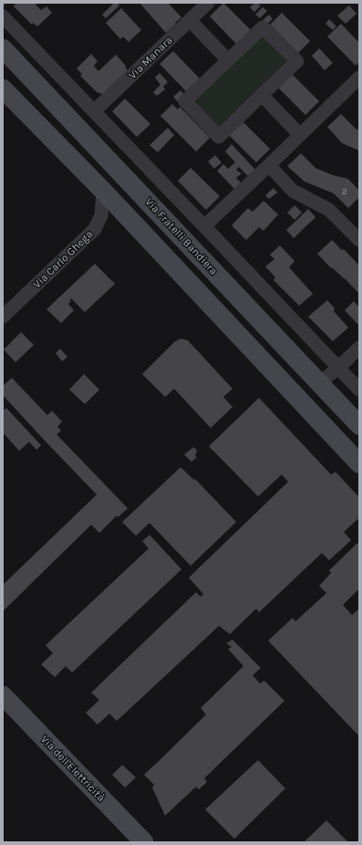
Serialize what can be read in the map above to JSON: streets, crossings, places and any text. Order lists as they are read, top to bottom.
{
  "streets": {
    "main road": ["Via Fratelli Bandiera", "Via dell'Elettricità"],
    "street": ["Via Manara", "Via Carlo Ghega"]
  },
  "crossings": [
    ["Via Manara", "Via Fratelli Bandiera"]
  ],
  "house_numbers": ["2"]
}
